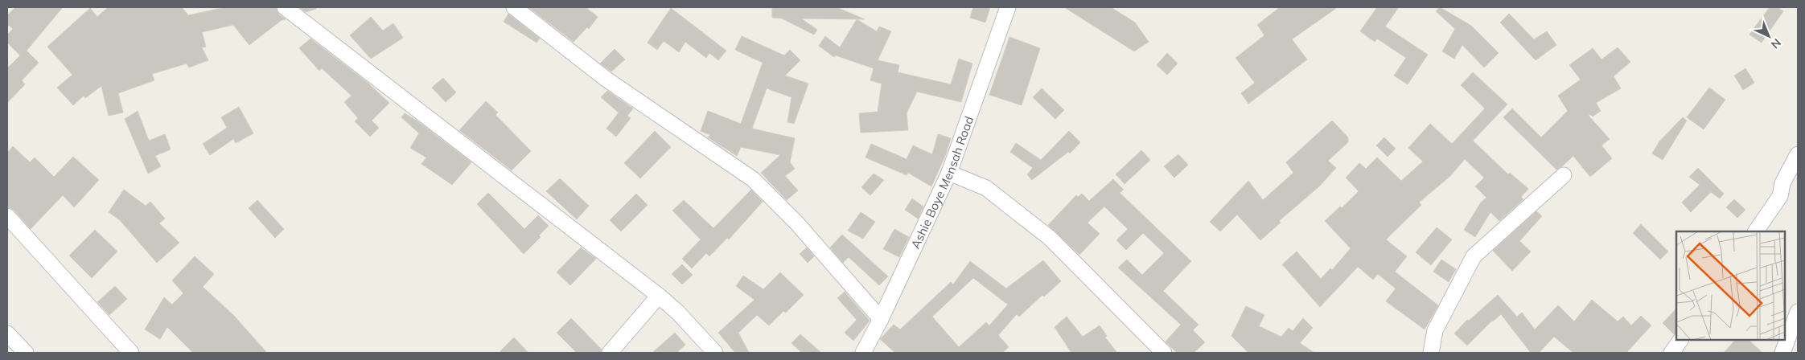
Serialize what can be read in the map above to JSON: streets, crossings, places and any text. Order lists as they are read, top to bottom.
{
  "streets": {
    "street": ["Ashie Boye Mensah Road"]
  },
  "north": "bottom right"
}
